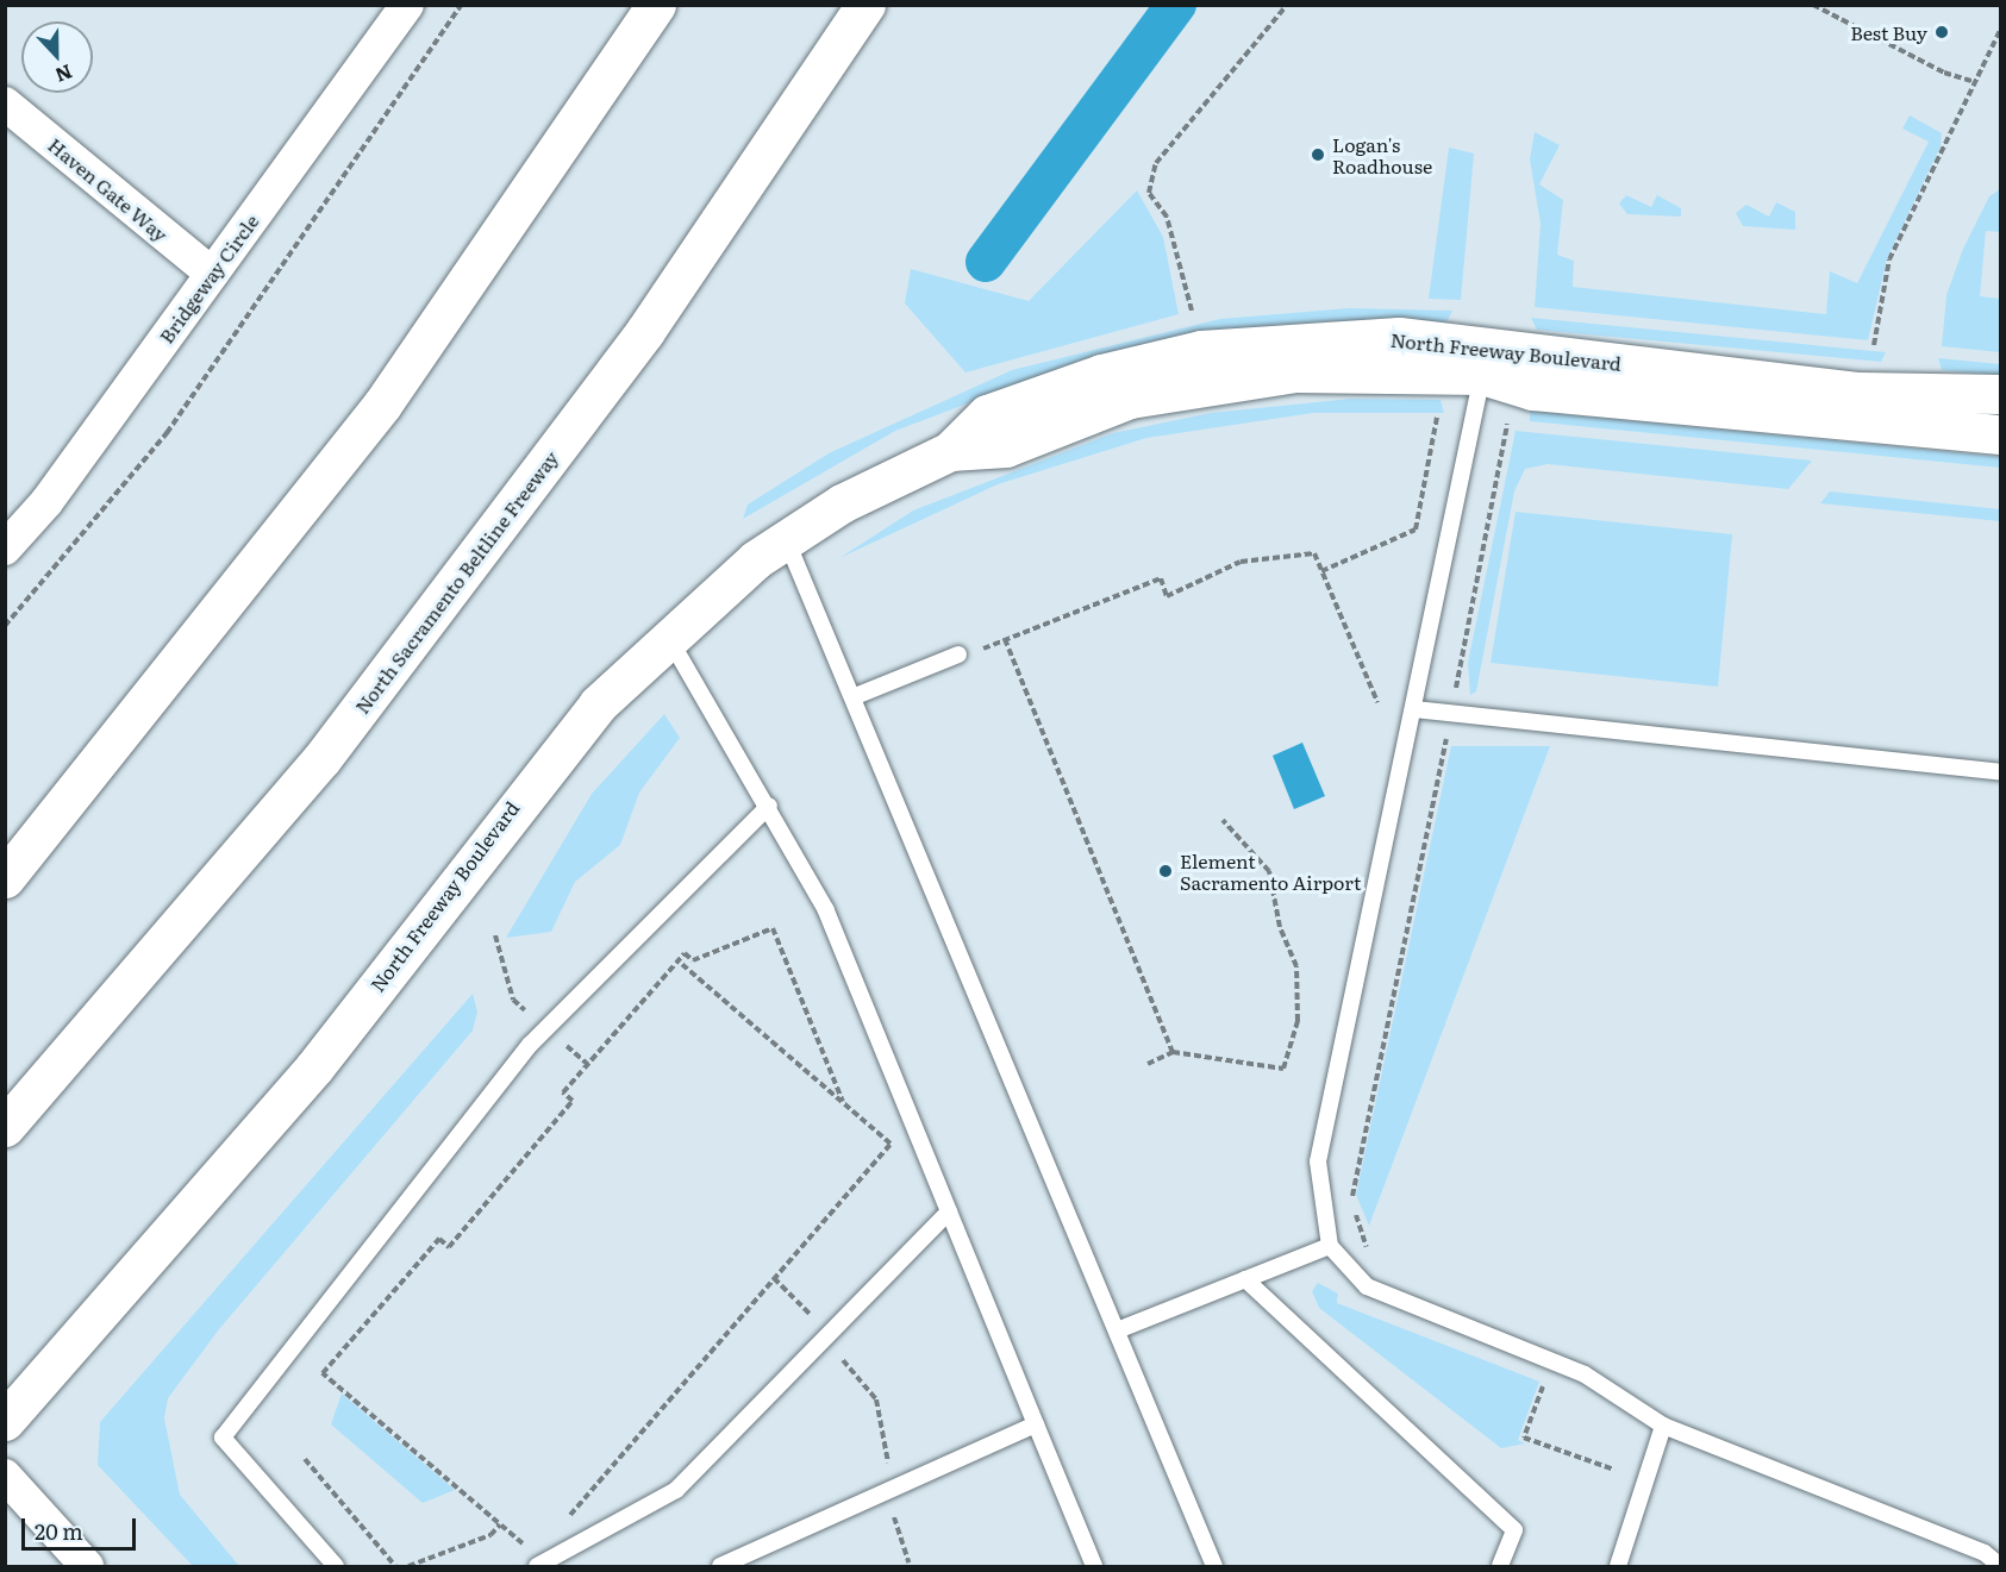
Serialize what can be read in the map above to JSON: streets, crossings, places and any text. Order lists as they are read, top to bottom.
{
  "streets": {
    "main road": ["North Freeway Boulevard", "North Sacramento Beltline Freeway"],
    "street": ["Haven Gate Way", "Bridgeway Circle"]
  },
  "crossings": [
    ["Haven Gate Way", "Bridgeway Circle"]
  ],
  "places": ["Best Buy", "Logan's Roadhouse", "Element Sacramento Airport"],
  "scale_bar": "20 m",
  "north": "bottom"
}
